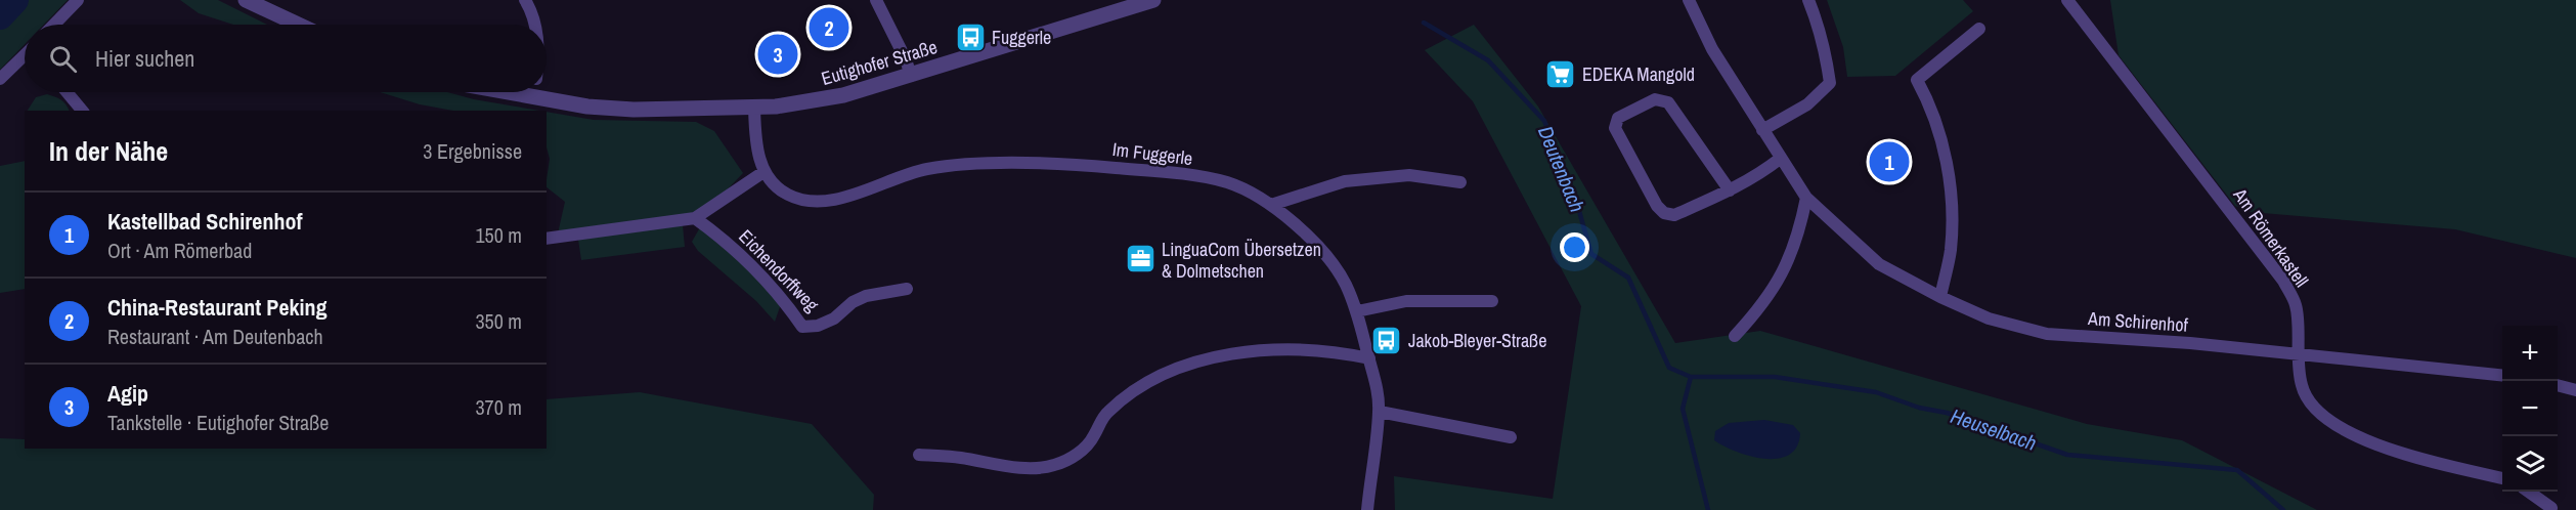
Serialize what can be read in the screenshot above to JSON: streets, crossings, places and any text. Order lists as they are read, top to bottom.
{
  "streets": {
    "street": [
      "Eutighofer Straße",
      "Im Fuggerle",
      "Am Römerkastell",
      "Eichendorffweg",
      "Am Schirenhof"
    ]
  },
  "crossings": [
    ["Eutighofer Straße", "Im Fuggerle"],
    ["Am Römerkastell", "Am Schirenhof"]
  ],
  "water": ["Deutenbach", "Heuselbach"],
  "places": {
    "bus stop": ["Fuggerle", "Jakob-Bleyer-Straße"],
    "supermarket": ["EDEKA Mangold"],
    "office": ["LinguaCom Übersetzen & Dolmetschen"]
  },
  "page": {
    "pins": ["2", "3", "1"],
    "search": "Hier suchen",
    "heading": ["In der Nähe", "3 Ergebnisse"],
    "list": [
      {
        "mark": "1",
        "name": "Kastellbad Schirenhof",
        "note": "Ort · Am Römerbad",
        "value": "150 m"
      },
      {
        "mark": "2",
        "name": "China-Restaurant Peking",
        "note": "Restaurant · Am Deutenbach",
        "value": "350 m"
      },
      {
        "mark": "3",
        "name": "Agip",
        "note": "Tankstelle · Eutighofer Straße",
        "value": "370 m"
      }
    ],
    "map_buttons": ["+", "−"]
  }
}
